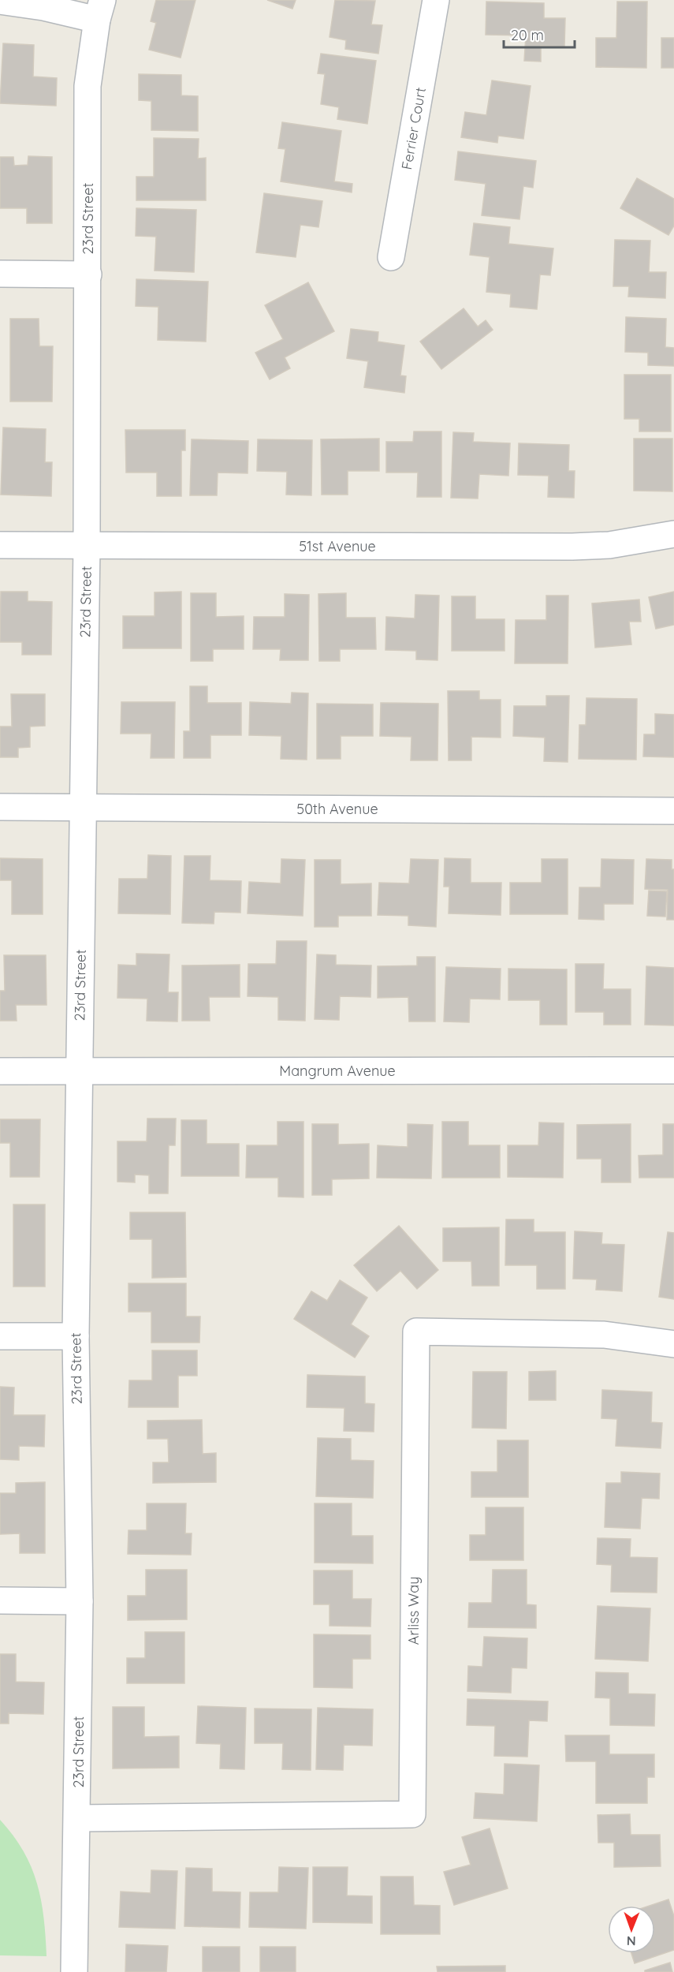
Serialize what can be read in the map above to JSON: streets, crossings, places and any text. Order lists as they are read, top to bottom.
{
  "streets": {
    "street": [
      "Ferrier Court",
      "23rd Street",
      "51st Avenue",
      "50th Avenue",
      "Mangrum Avenue",
      "Arliss Way"
    ]
  },
  "crossings": [
    ["23rd Street", "51st Avenue"],
    ["23rd Street", "50th Avenue"],
    ["23rd Street", "Mangrum Avenue"],
    ["23rd Street", "Arliss Way"]
  ],
  "scale_bar": "20 m",
  "north": "bottom"
}
